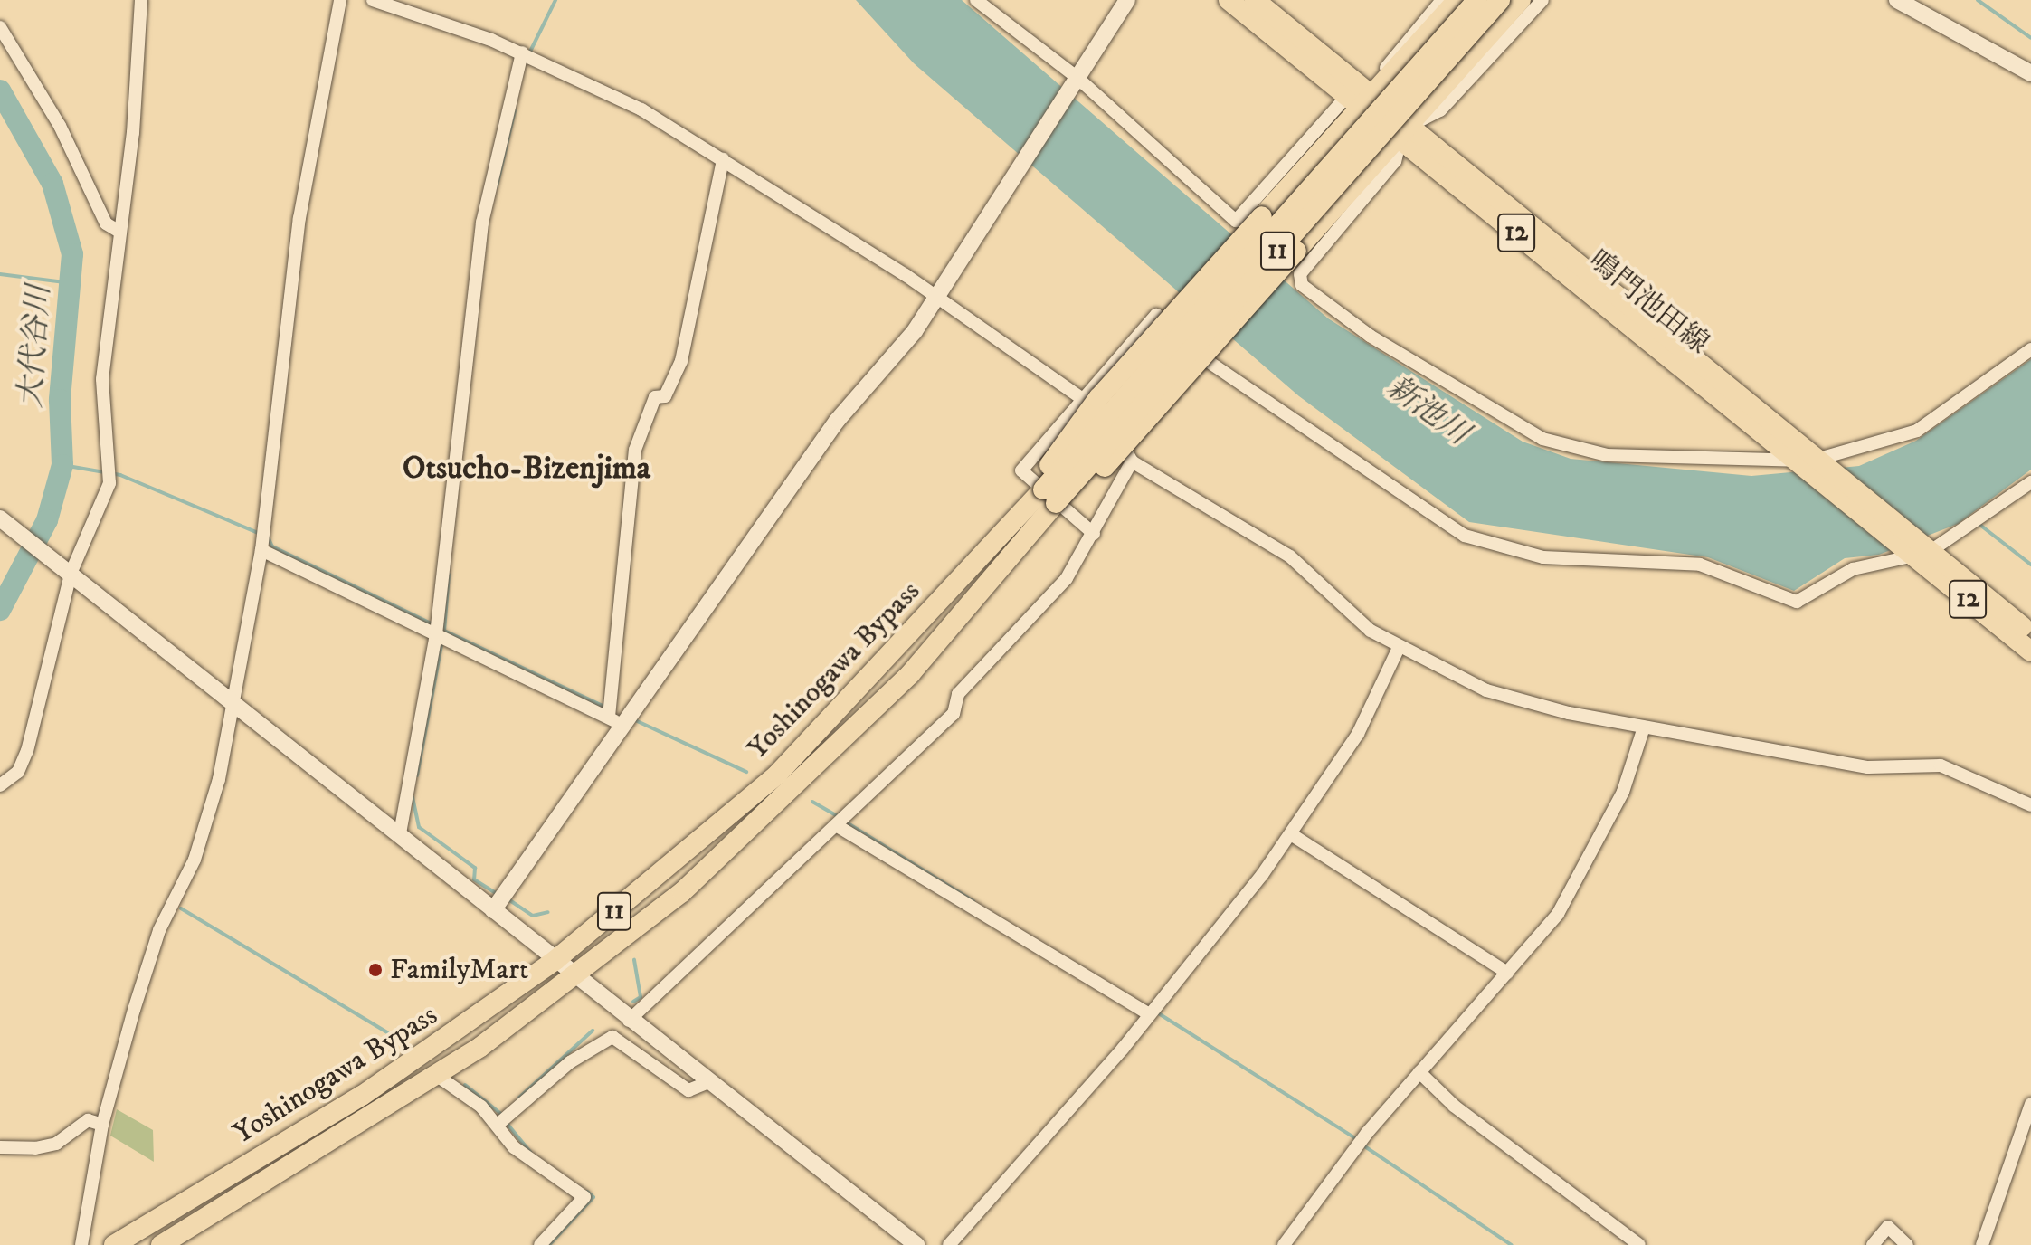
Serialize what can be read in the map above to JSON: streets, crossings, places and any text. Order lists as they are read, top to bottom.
{
  "streets": {
    "main road": [
      "12",
      "11",
      "鳴門池田線",
      "Yoshinogawa Bypass"
    ]
  },
  "crossings": [
    ["11", "鳴門池田線"],
    ["11", "Yoshinogawa Bypass"]
  ],
  "districts": ["Otsucho-Bizenjima"],
  "water": ["大代谷川", "新池川"],
  "places": ["FamilyMart"]
}
